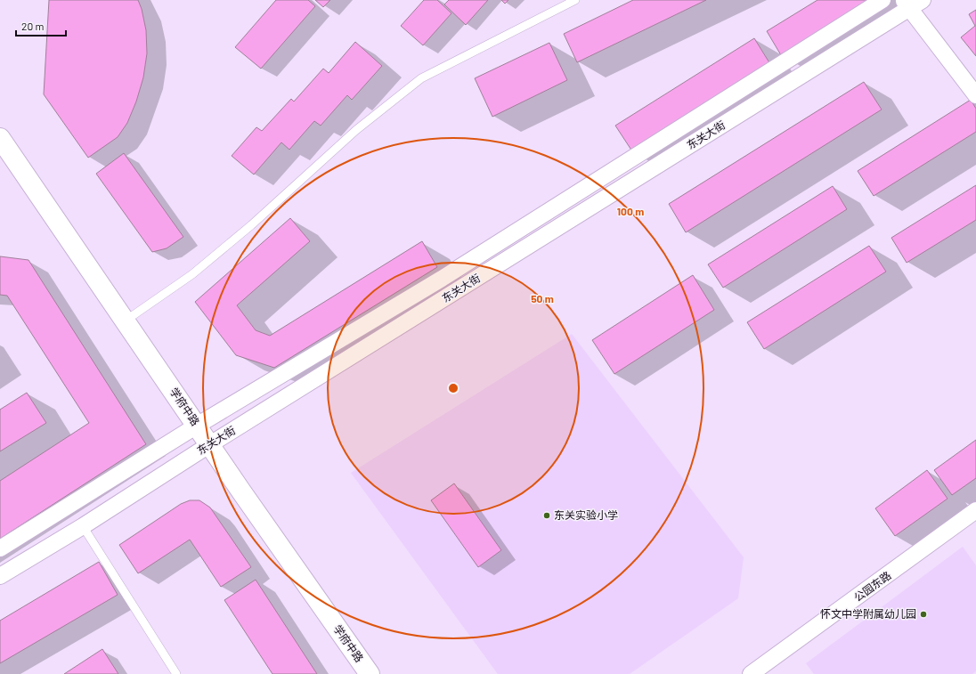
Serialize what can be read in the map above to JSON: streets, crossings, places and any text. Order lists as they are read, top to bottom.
{
  "streets": {
    "street": ["东关大街", "学府中路", "公园东路"]
  },
  "crossings": [
    ["东关大街", "学府中路"]
  ],
  "places": ["东关实验小学", "怀文中学附属幼儿园"],
  "scale_bar": "20 m",
  "rings": ["100 m", "50 m"]
}
